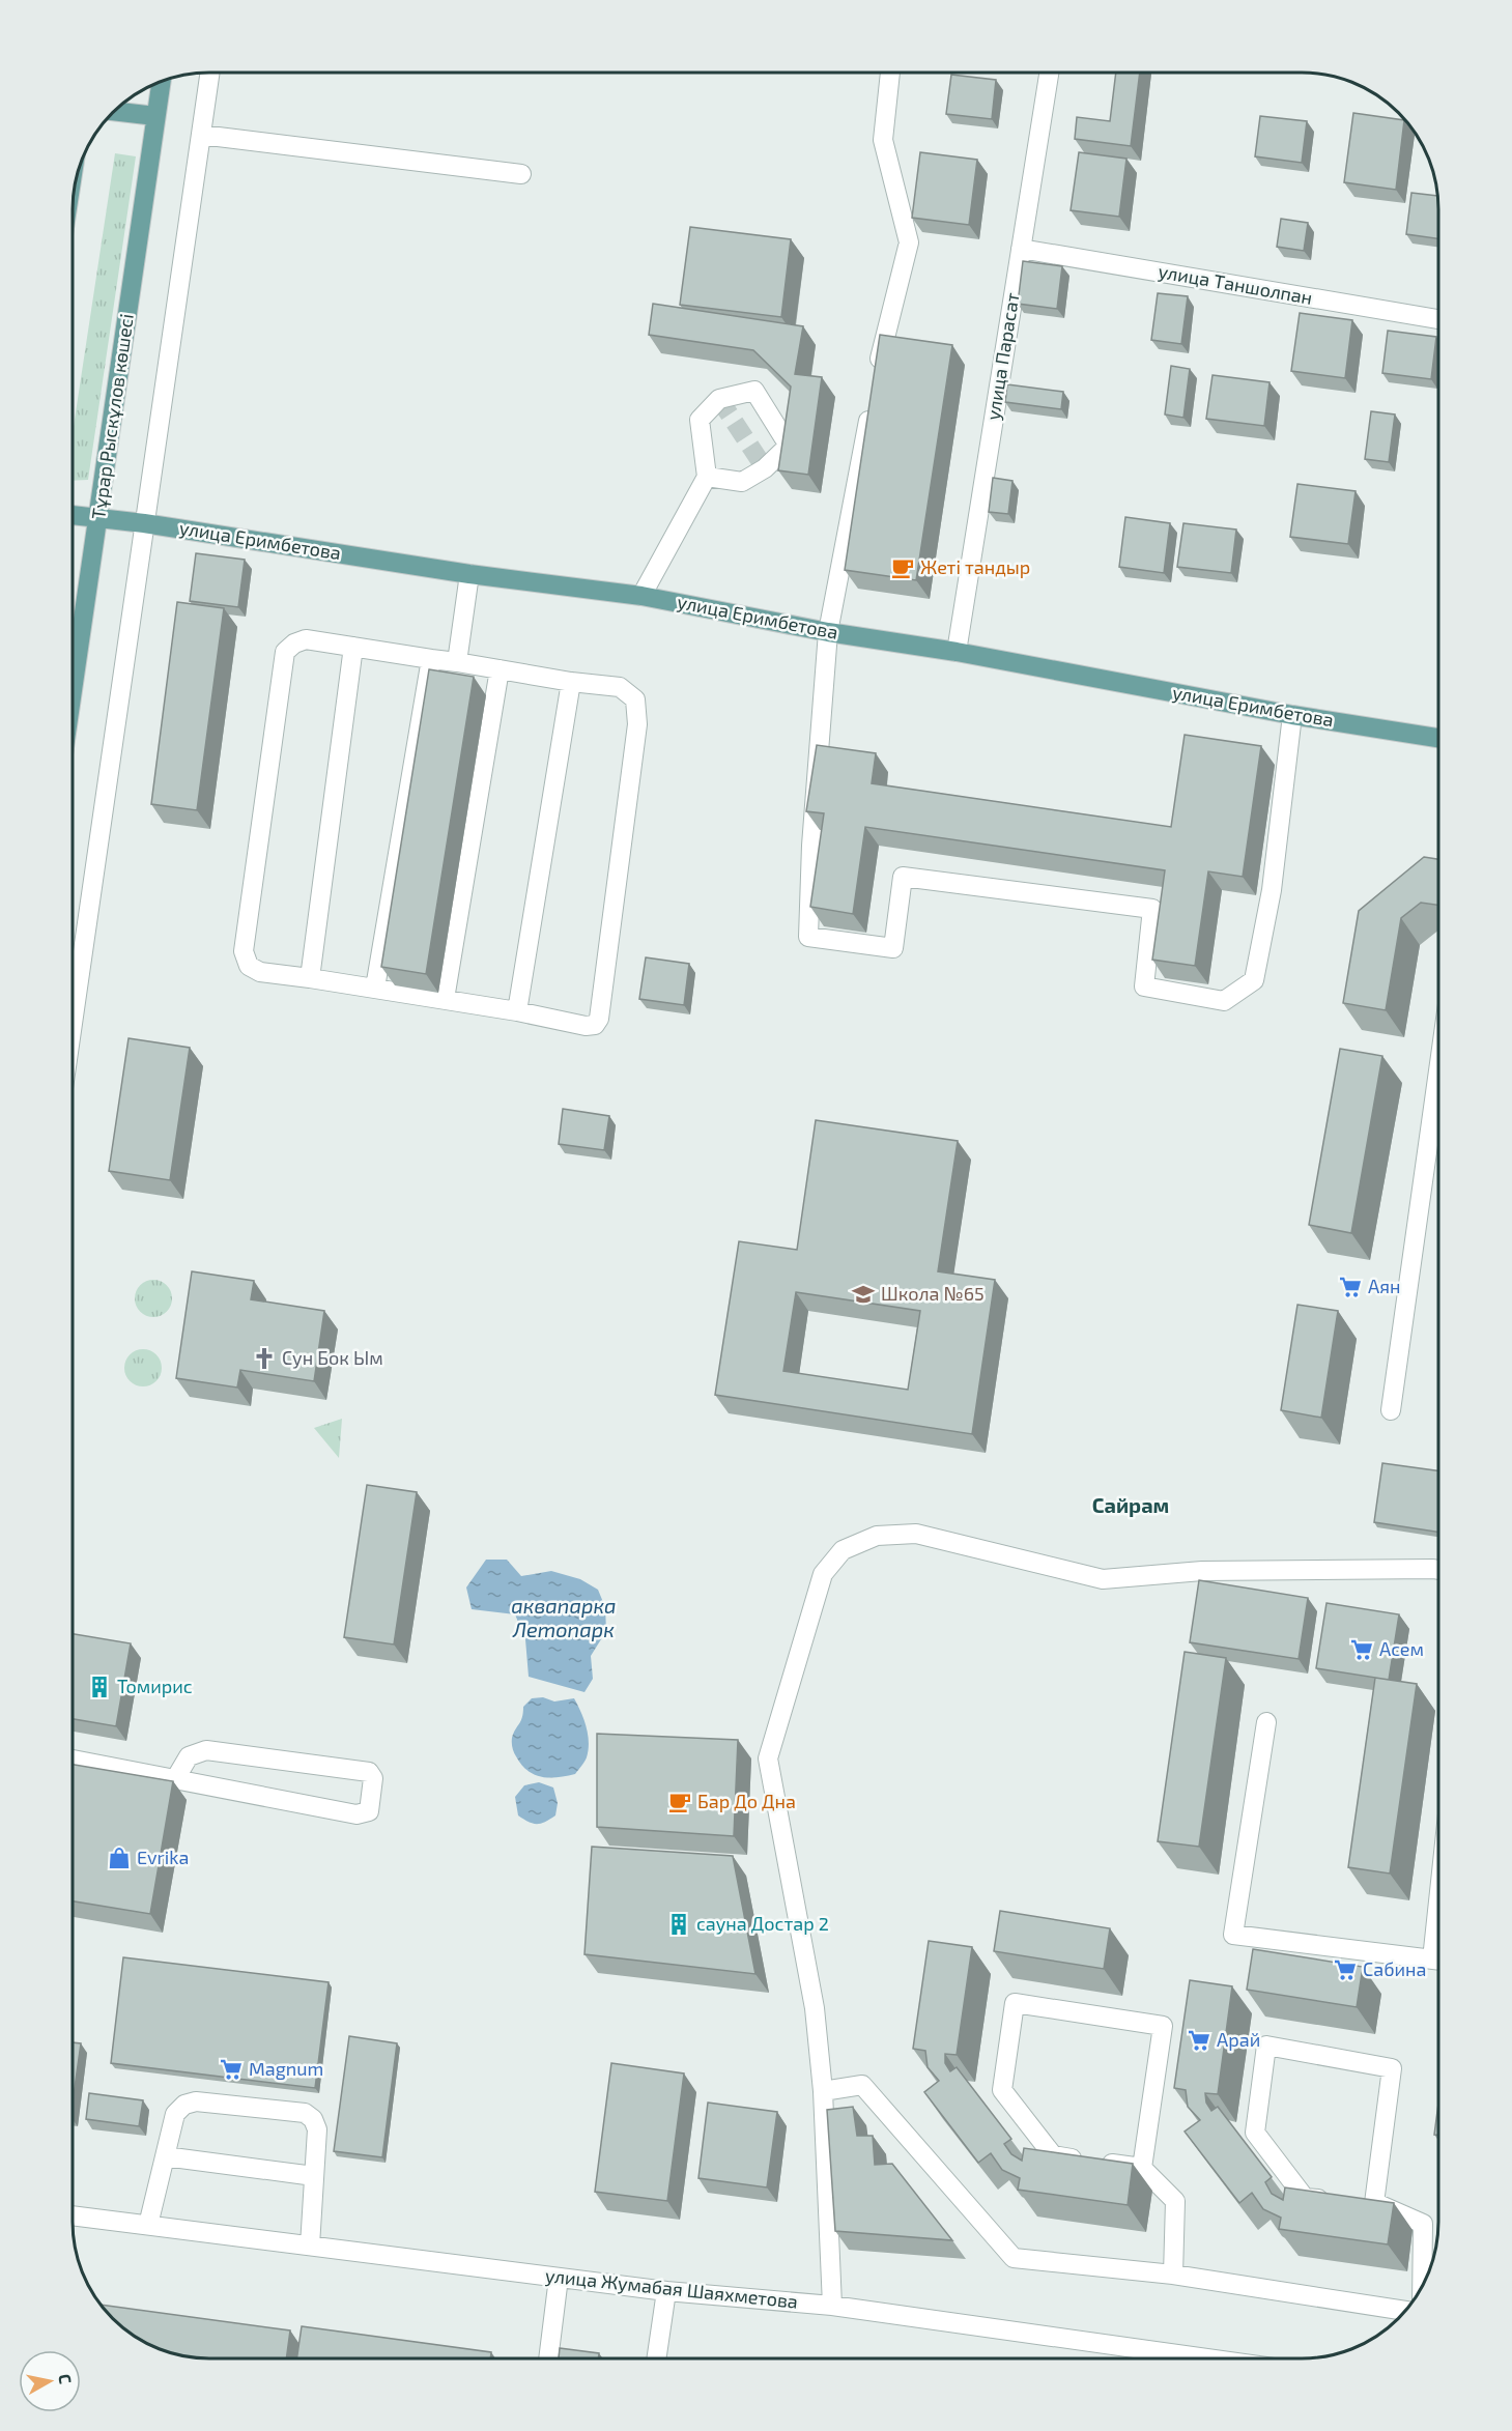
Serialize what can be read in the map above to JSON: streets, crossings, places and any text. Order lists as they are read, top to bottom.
{
  "streets": {
    "main road": ["Тұрар Рыскұлов көшесі", "улица Еримбетова"],
    "street": ["улица Таншолпан", "улица Парасат", "улица Жумабая Шаяхметова"]
  },
  "crossings": [
    ["улица Таншолпан", "улица Парасат"],
    ["улица Парасат", "улица Еримбетова"],
    ["Тұрар Рыскұлов көшесі", "улица Еримбетова"]
  ],
  "districts": ["Сайрам"],
  "water": ["аквапарка Летопарк"],
  "places": {
    "cafe": ["Жеті тандыр", "Бар До Дна"],
    "supermarket": [
      "Аян",
      "Асем",
      "Сабина",
      "Арай",
      "Magnum"
    ],
    "school or university": ["Школа №65"],
    "church": ["Сун Бок Ым"],
    "building": ["Томирис", "сауна Достар 2"],
    "shop": ["Evrika"]
  },
  "north": "right"
}
